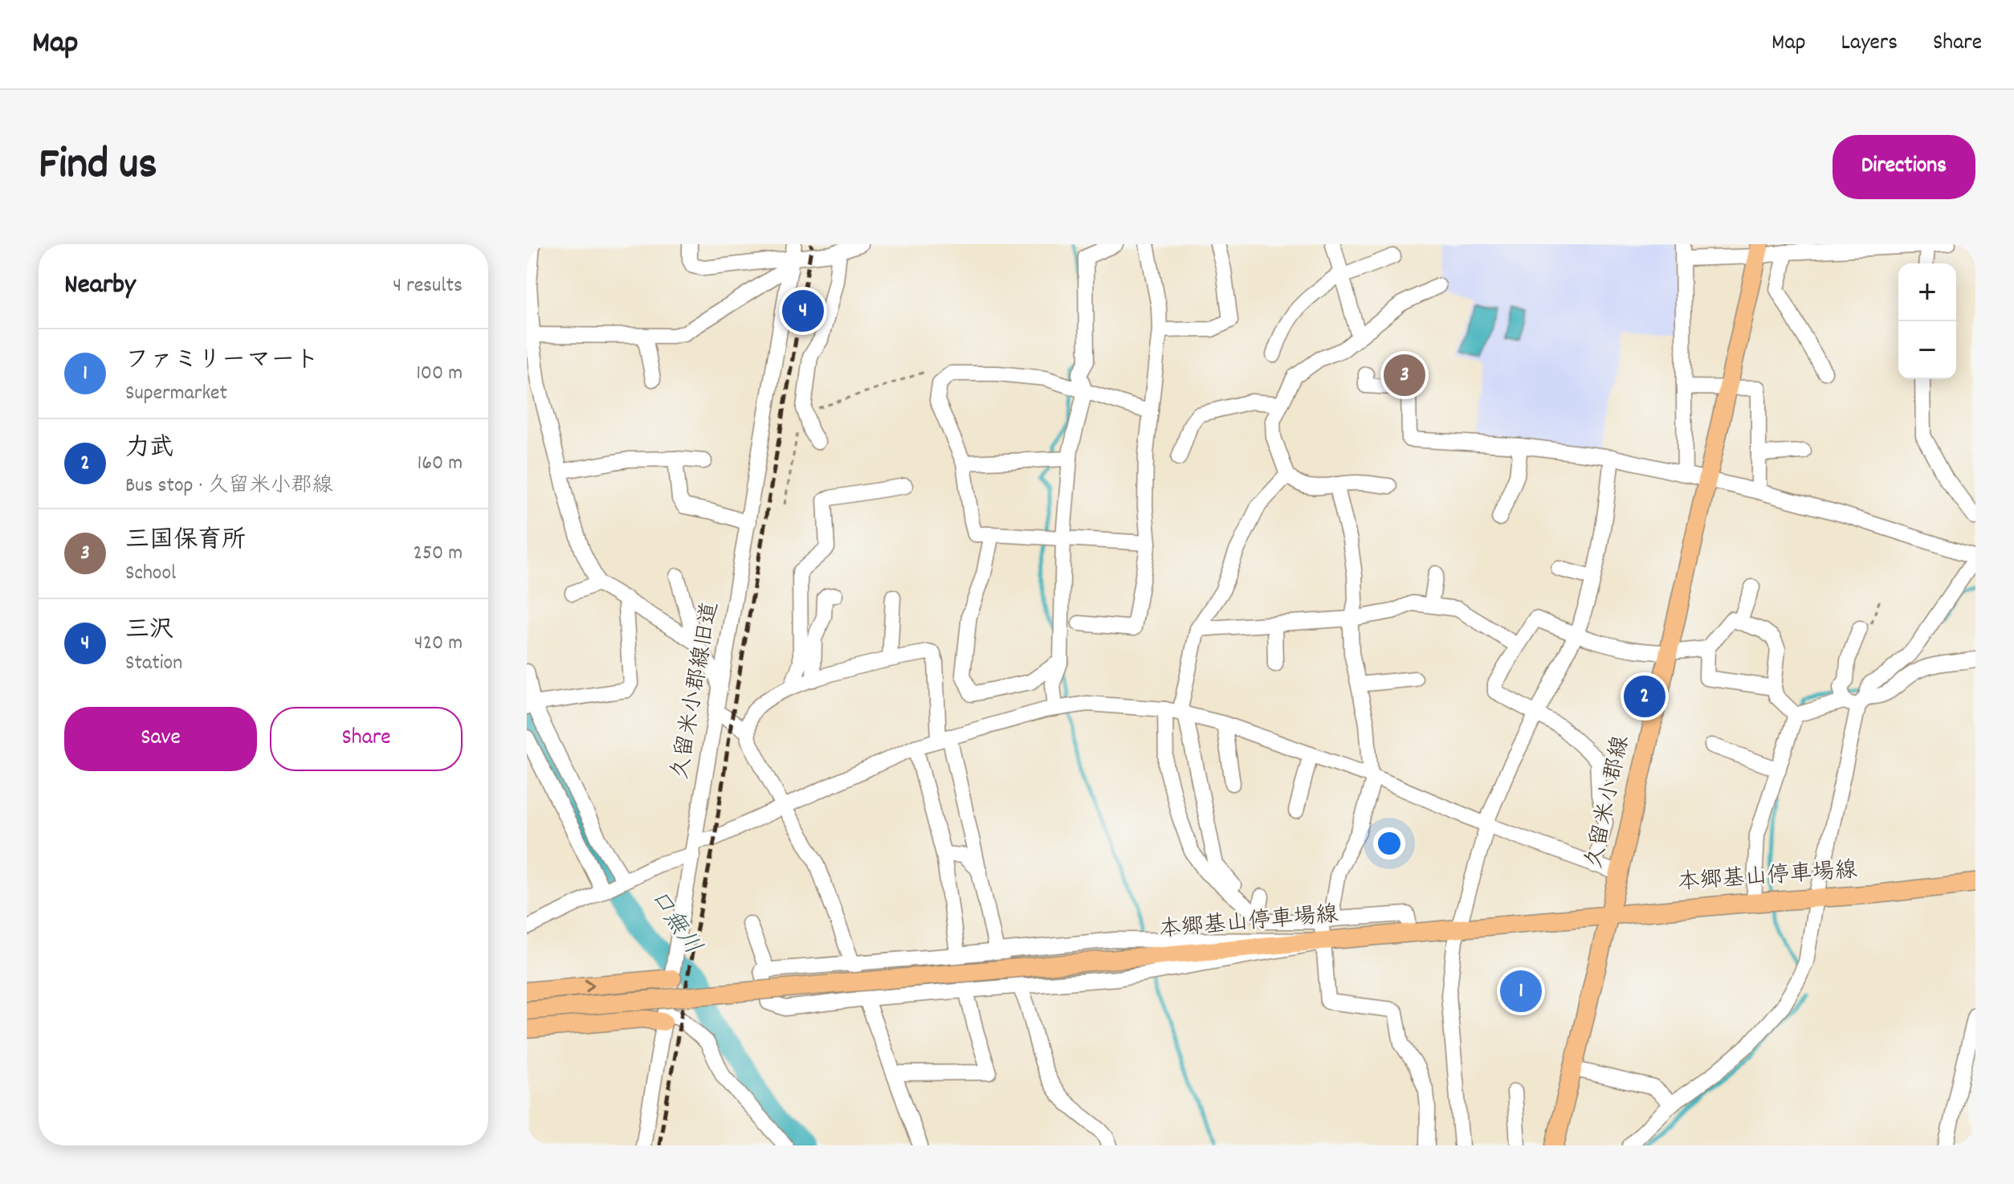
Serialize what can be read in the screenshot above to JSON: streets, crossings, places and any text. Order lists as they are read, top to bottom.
{
  "streets": {
    "main road": ["久留米小郡線", "本郷基山停車場線"],
    "street": ["久留米小郡線旧道"]
  },
  "crossings": [
    ["久留米小郡線", "本郷基山停車場線"]
  ],
  "water": ["口無川"],
  "page": {
    "header": "Map",
    "nav": ["Map", "Layers", "Share"],
    "title": "Find us",
    "buttons": [
      "Directions",
      ["Save", "Share"]
    ],
    "heading": ["Nearby", "4 results"],
    "map_buttons": ["+", "−"],
    "pins": [
      "4",
      "3",
      "2",
      "1"
    ],
    "list": [
      {
        "mark": "1",
        "name": "ファミリーマート",
        "note": "Supermarket",
        "value": "100 m"
      },
      {
        "mark": "2",
        "name": "力武",
        "note": "Bus stop · 久留米小郡線",
        "value": "160 m"
      },
      {
        "mark": "3",
        "name": "三国保育所",
        "note": "School",
        "value": "250 m"
      },
      {
        "mark": "4",
        "name": "三沢",
        "note": "Station",
        "value": "420 m"
      }
    ]
  }
}
